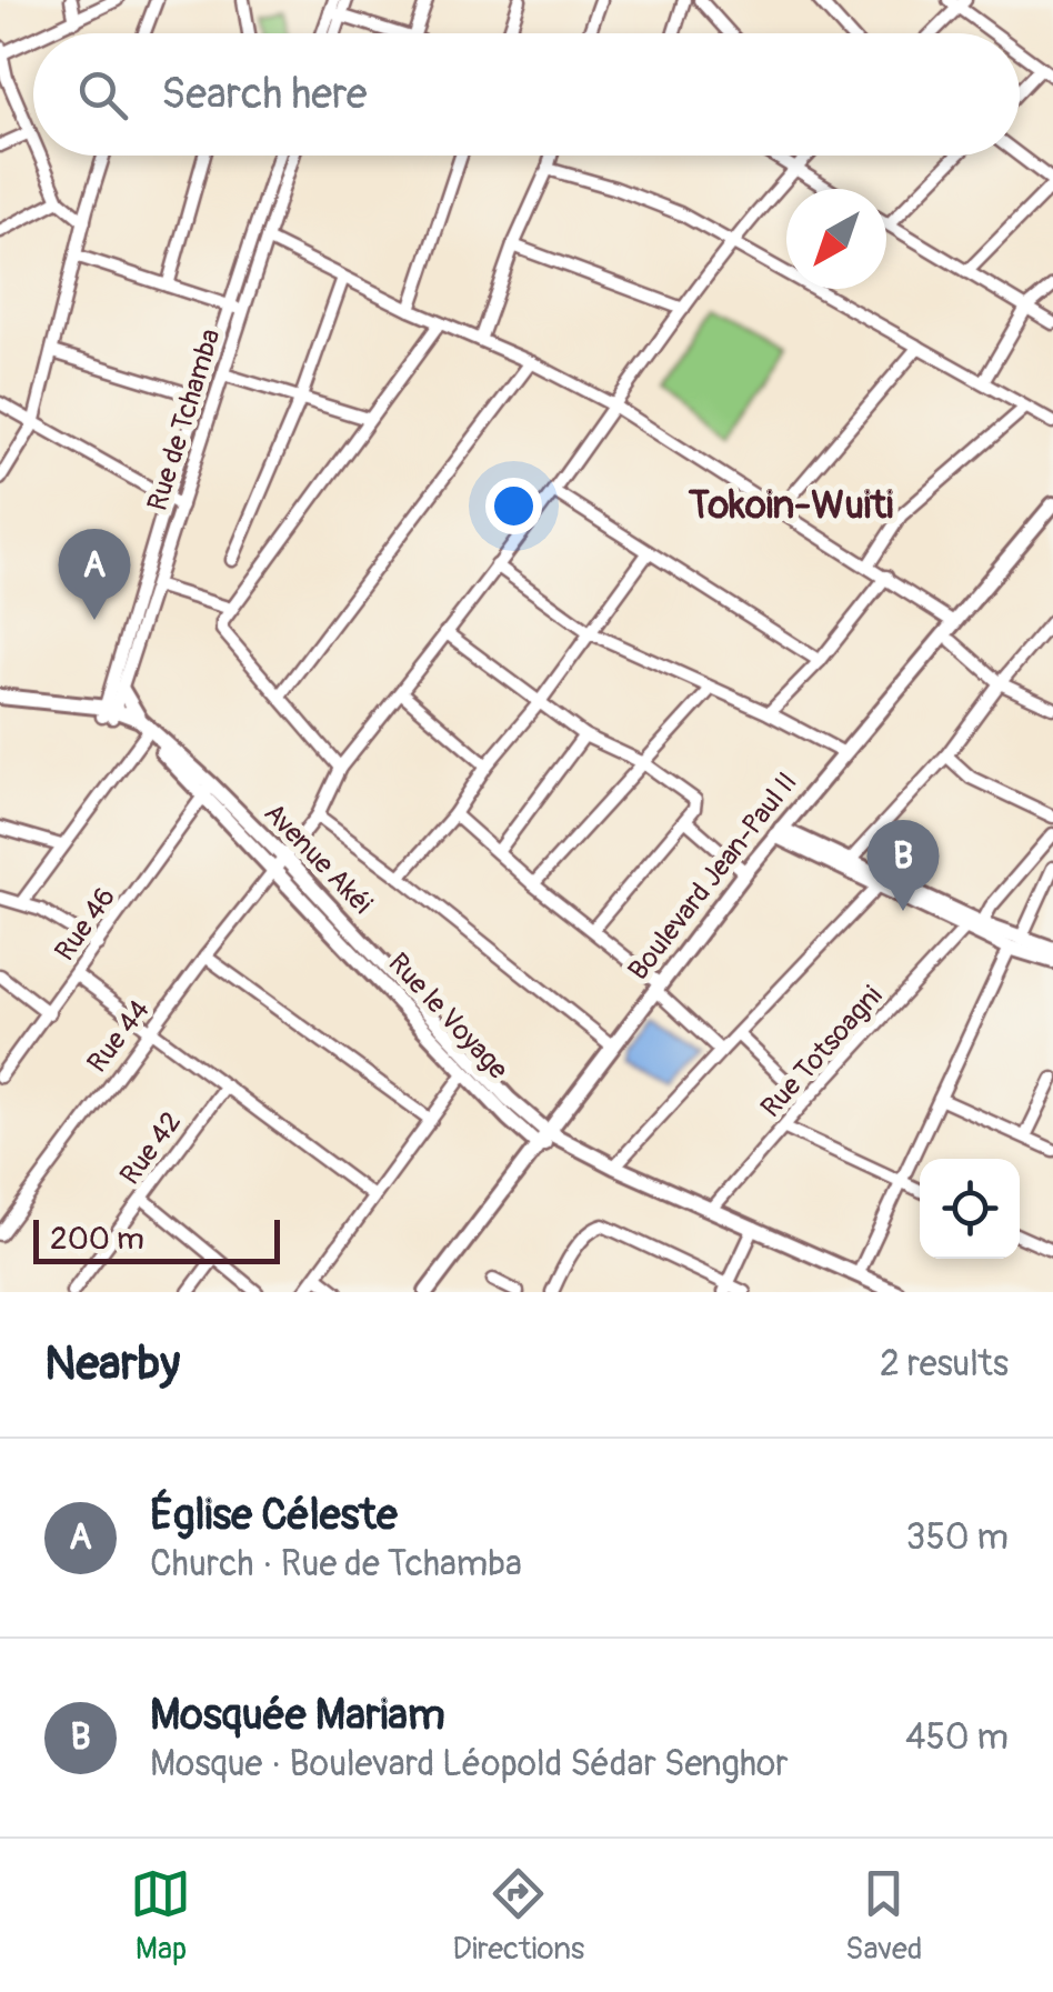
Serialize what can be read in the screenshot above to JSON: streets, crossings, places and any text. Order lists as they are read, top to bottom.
{
  "streets": {
    "main road": ["Avenue Akéi", "Boulevard Jean-Paul II", "Rue le Voyage"],
    "street": [
      "Rue de Tchamba",
      "Rue 46",
      "Rue 44",
      "Rue Totsoagni",
      "Rue 42"
    ]
  },
  "crossings": [
    ["Rue de Tchamba", "Rue le Voyage"],
    ["Avenue Akéi", "Boulevard Jean-Paul II"],
    ["Avenue Akéi", "Rue le Voyage"],
    ["Avenue Akéi", "Rue 44"],
    ["Avenue Akéi", "Rue Totsoagni"],
    ["Boulevard Jean-Paul II", "Rue le Voyage"],
    ["Rue 46", "Rue le Voyage"],
    ["Rue le Voyage", "Rue 44"]
  ],
  "districts": ["Tokoin-Wuiti"],
  "scale_bar": "200 m",
  "north": "bottom left",
  "page": {
    "search": "Search here",
    "pins": ["A", "B"],
    "scale": "200 m",
    "heading": ["Nearby", "2 results"],
    "list": [
      {
        "mark": "A",
        "name": "Église Céleste",
        "note": "Church · Rue de Tchamba",
        "value": "350 m"
      },
      {
        "mark": "B",
        "name": "Mosquée Mariam",
        "note": "Mosque · Boulevard Léopold Sédar Senghor",
        "value": "450 m"
      }
    ],
    "nav": ["Map", "Directions", "Saved"]
  }
}
